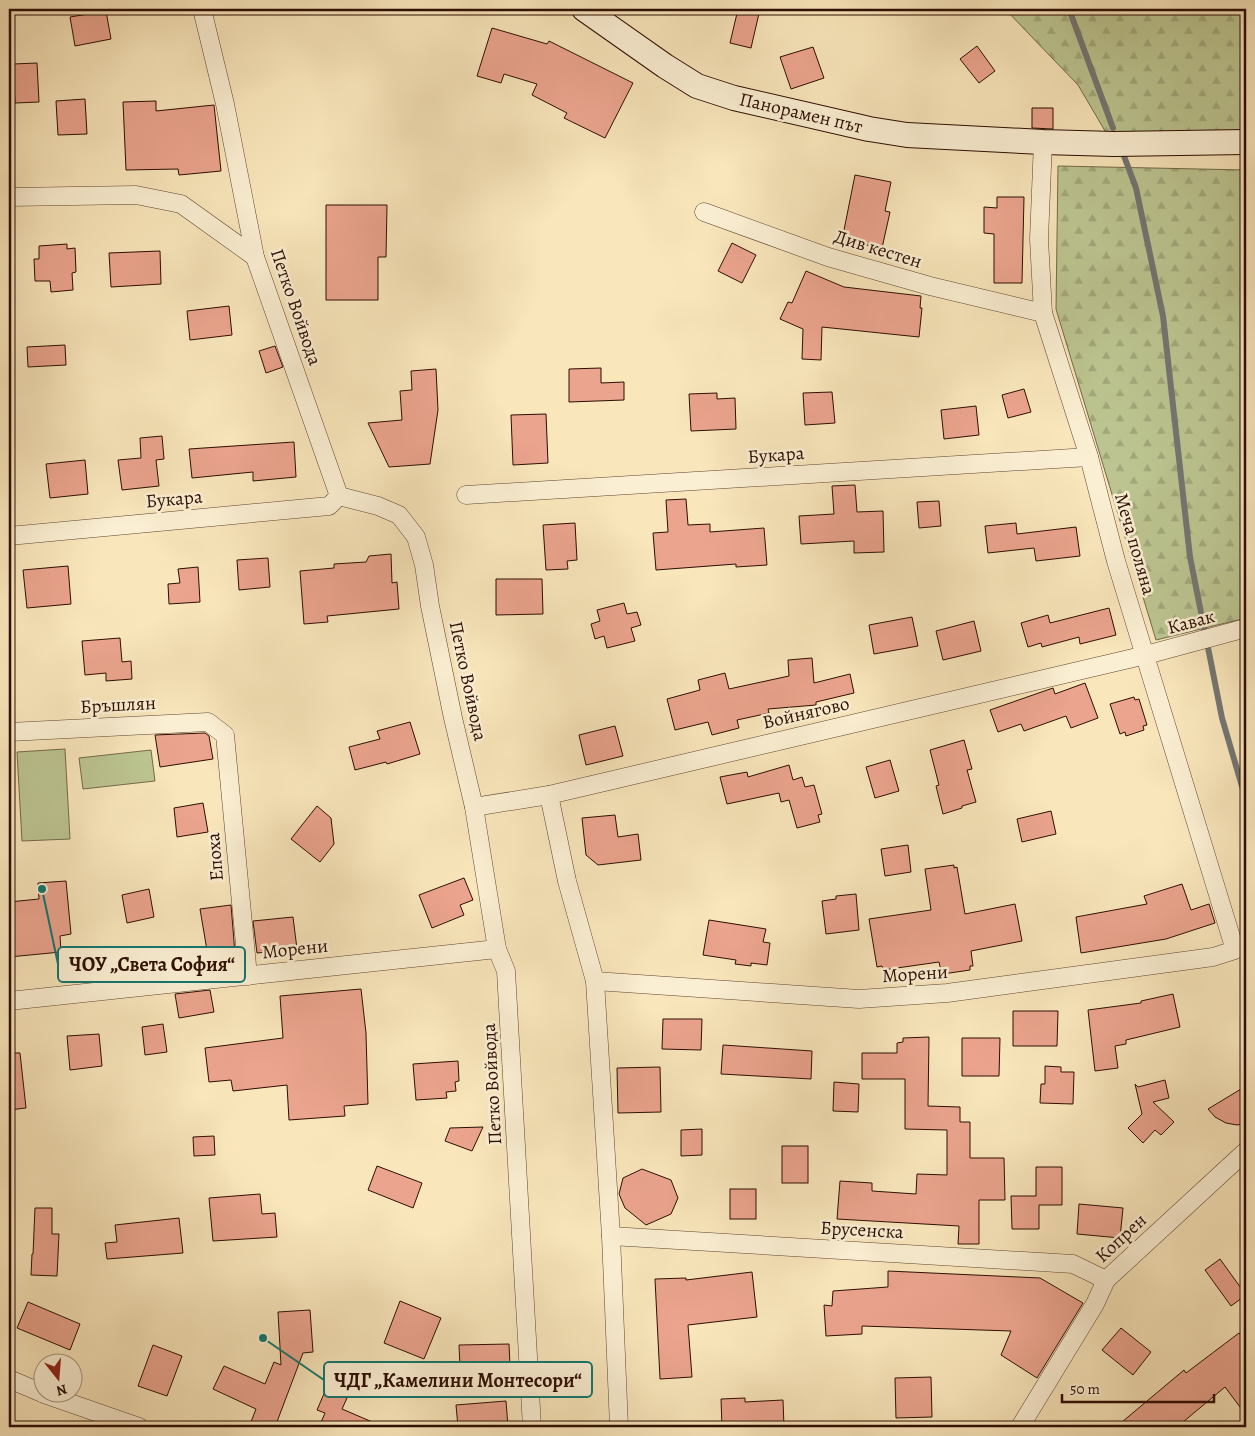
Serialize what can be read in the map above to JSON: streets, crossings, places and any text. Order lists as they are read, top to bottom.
{
  "streets": {
    "main road": ["Панорамен път"],
    "street": [
      "Див кестен",
      "Петко Войвода",
      "Букара",
      "Меча поляна",
      "Кавак",
      "Бръшлян",
      "Войнягово",
      "Епоха",
      "Морени",
      "Брусенска",
      "Копрен"
    ]
  },
  "crossings": [
    ["Панорамен път", "Меча поляна"],
    ["Див кестен", "Меча поляна"],
    ["Петко Войвода", "Букара"],
    ["Петко Войвода", "Войнягово"],
    ["Петко Войвода", "Морени"],
    ["Букара", "Меча поляна"],
    ["Меча поляна", "Кавак"],
    ["Меча поляна", "Войнягово"],
    ["Меча поляна", "Морени"],
    ["Кавак", "Войнягово"],
    ["Бръшлян", "Епоха"],
    ["Епоха", "Морени"],
    ["Брусенска", "Копрен"]
  ],
  "places": ["ЧОУ „Света София“", "ЧДГ „Камелини Монтесори“"],
  "scale_bar": "50 m",
  "north": "bottom"
}
